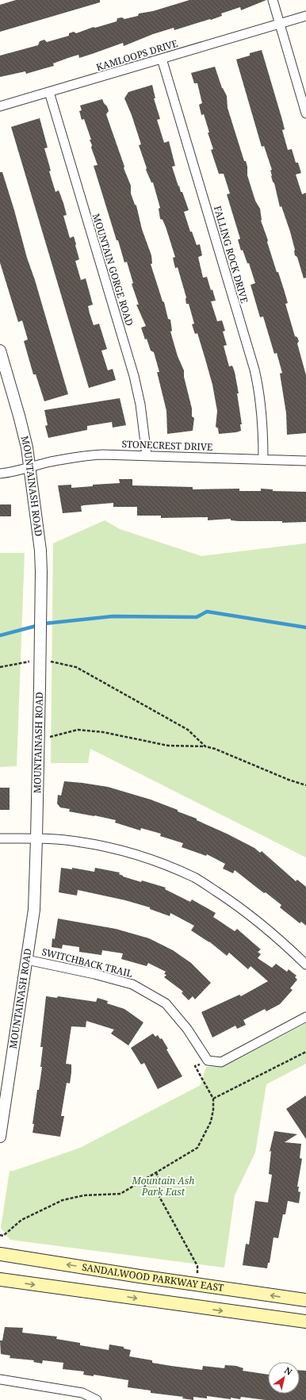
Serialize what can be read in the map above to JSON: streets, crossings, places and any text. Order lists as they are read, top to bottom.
{
  "streets": {
    "main road": ["SANDALWOOD PARKWAY EAST"],
    "street": [
      "KAMLOOPS DRIVE",
      "FALLING ROCK DRIVE",
      "MOUNTAIN GORGE ROAD",
      "STONECREST DRIVE",
      "MOUNTAINASH ROAD",
      "SWITCHBACK TRAIL"
    ]
  },
  "crossings": [
    ["KAMLOOPS DRIVE", "FALLING ROCK DRIVE"],
    ["KAMLOOPS DRIVE", "MOUNTAIN GORGE ROAD"],
    ["FALLING ROCK DRIVE", "STONECREST DRIVE"],
    ["MOUNTAIN GORGE ROAD", "STONECREST DRIVE"],
    ["STONECREST DRIVE", "MOUNTAINASH ROAD"],
    ["MOUNTAINASH ROAD", "SWITCHBACK TRAIL"]
  ],
  "parks": ["Mountain Ash Park East"],
  "north": "top right"
}
